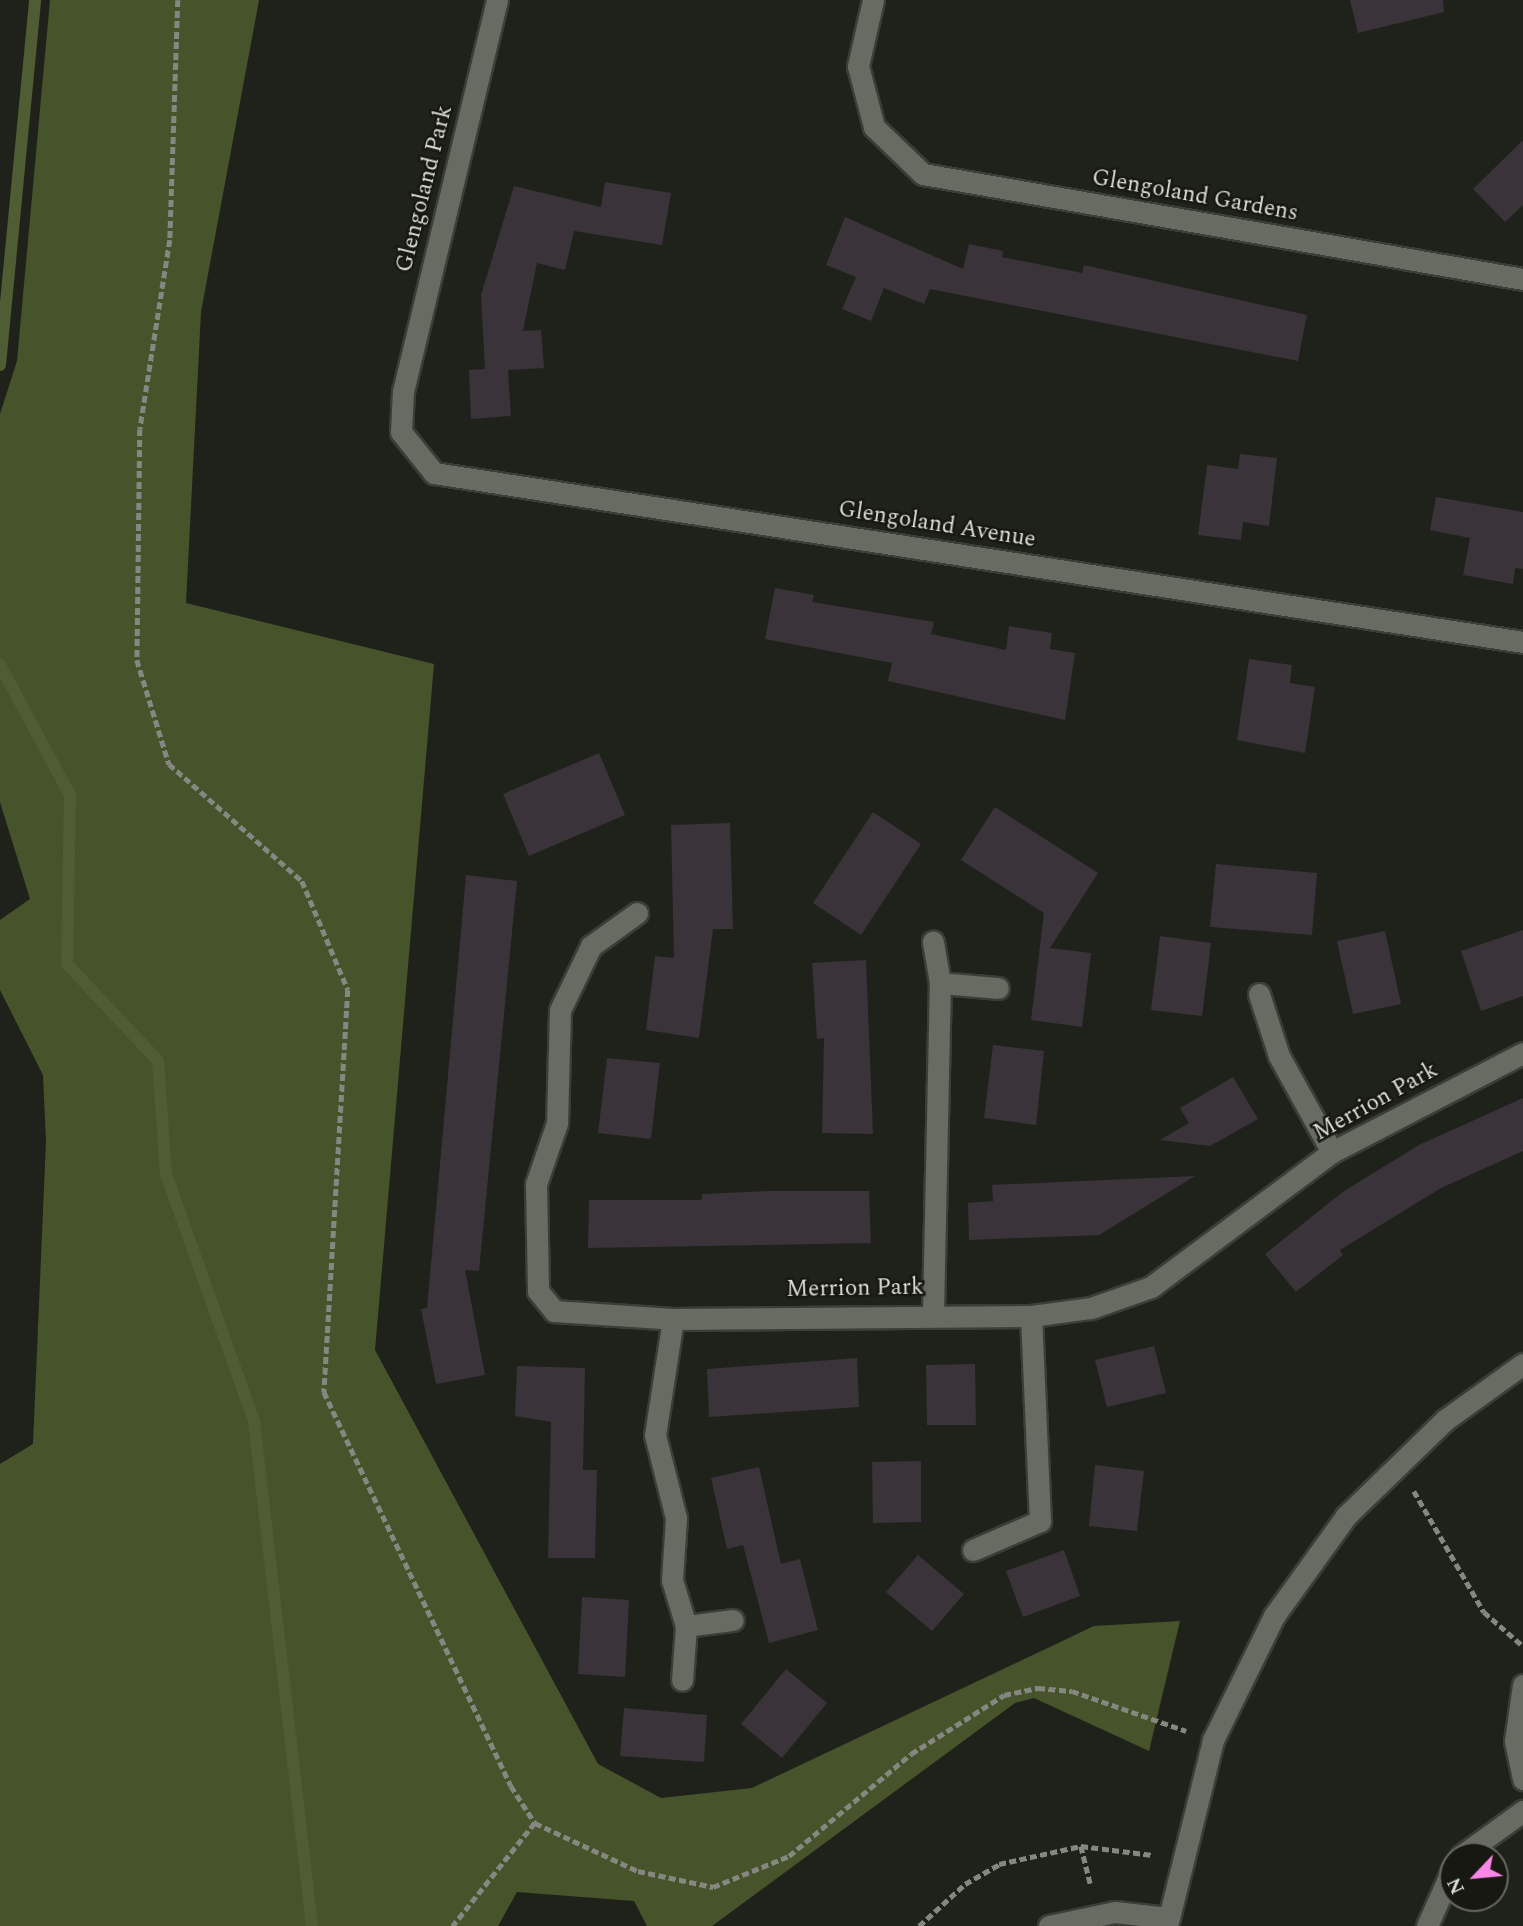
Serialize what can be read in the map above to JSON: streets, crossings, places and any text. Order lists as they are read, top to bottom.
{
  "streets": {
    "street": [
      "Glengoland Park",
      "Glengoland Gardens",
      "Glengoland Avenue",
      "Merrion Park"
    ]
  },
  "crossings": [
    ["Glengoland Park", "Glengoland Avenue"]
  ],
  "north": "bottom left"
}
